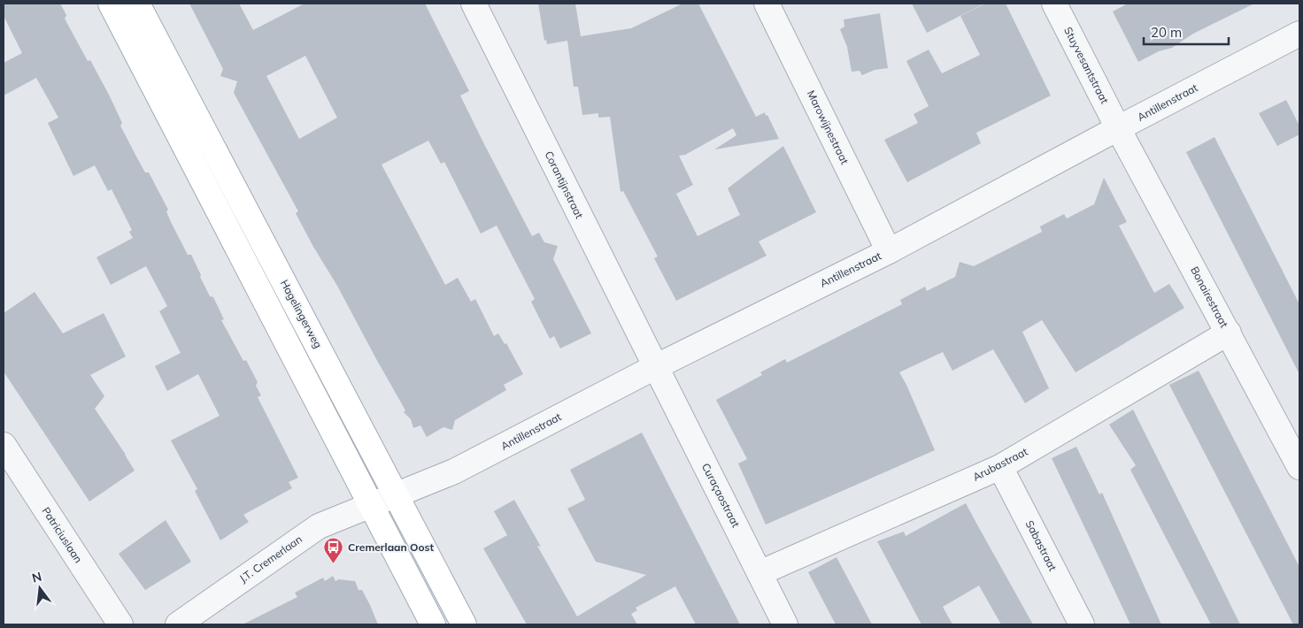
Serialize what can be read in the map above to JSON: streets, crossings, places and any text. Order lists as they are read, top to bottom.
{
  "streets": {
    "main road": ["Hagelingerweg"],
    "street": [
      "Stuyvesantstraat",
      "Antillenstraat",
      "Marowijnestraat",
      "Corantijnstraat",
      "Bonairestraat",
      "Arubastraat",
      "Curaçaostraat",
      "Patriciuslaan",
      "Sabastraat",
      "J.T. Cremerlaan"
    ]
  },
  "crossings": [
    ["Stuyvesantstraat", "Antillenstraat"],
    ["Stuyvesantstraat", "Bonairestraat"],
    ["Antillenstraat", "Marowijnestraat"],
    ["Antillenstraat", "Corantijnstraat"],
    ["Antillenstraat", "Bonairestraat"],
    ["Antillenstraat", "Hagelingerweg"],
    ["Antillenstraat", "Curaçaostraat"],
    ["Antillenstraat", "J.T. Cremerlaan"],
    ["Corantijnstraat", "Curaçaostraat"],
    ["Bonairestraat", "Arubastraat"],
    ["Arubastraat", "Curaçaostraat"],
    ["Arubastraat", "Sabastraat"]
  ],
  "places": {
    "bus stop": ["Cremerlaan Oost"]
  },
  "scale_bar": "20 m",
  "north": "top"
}
